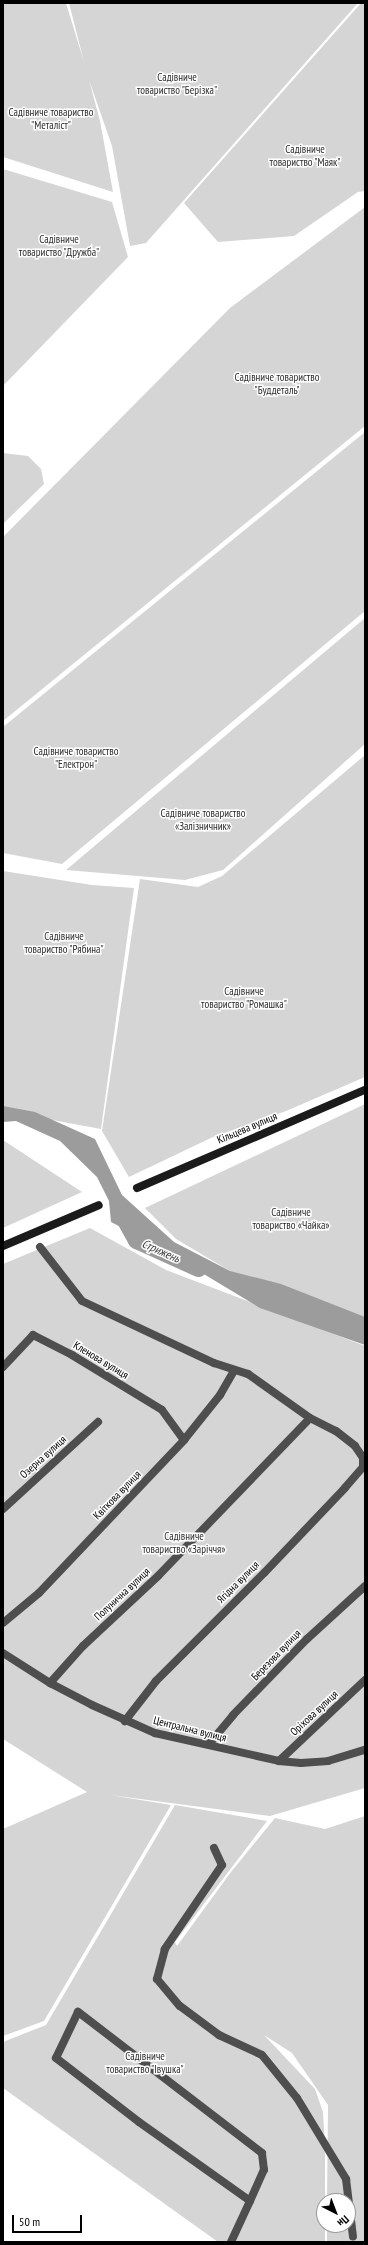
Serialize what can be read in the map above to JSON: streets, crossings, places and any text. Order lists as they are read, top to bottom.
{
  "streets": {
    "main road": ["Кільцева вулиця"],
    "street": [
      "Кленова вулиця",
      "Озерна вулиця",
      "Квіткова вулиця",
      "Ягідна вулиця",
      "Полунична вулиця",
      "Березова вулиця",
      "Оріхова вулиця",
      "Центральна вулиця"
    ]
  },
  "crossings": [
    ["Кленова вулиця", "Квіткова вулиця"],
    ["Ягідна вулиця", "Полунична вулиця"],
    ["Ягідна вулиця", "Центральна вулиця"],
    ["Полунична вулиця", "Центральна вулиця"],
    ["Березова вулиця", "Центральна вулиця"],
    ["Оріхова вулиця", "Центральна вулиця"]
  ],
  "water": ["Стрижень"],
  "parks": [
    "Садівниче товариство \"Берізка\"",
    "Садівниче товариство \"Металіст\"",
    "Садівниче товариство \"Маяк\"",
    "Садівниче товариство \"Дружба\"",
    "Садівниче товариство \"Буддеталь\"",
    "Садівниче товариство \"Електрон\"",
    "Садівниче товариство «Залізничник»",
    "Садівниче товариство \"Рябина\"",
    "Садівниче товариство \"Ромашка\"",
    "Садівниче товариство «Чайка»",
    "Садівниче товариство «Заріччя»",
    "Садівниче товариство \"Івушка\""
  ],
  "scale_bar": "50 m",
  "north": "bottom right"
}
